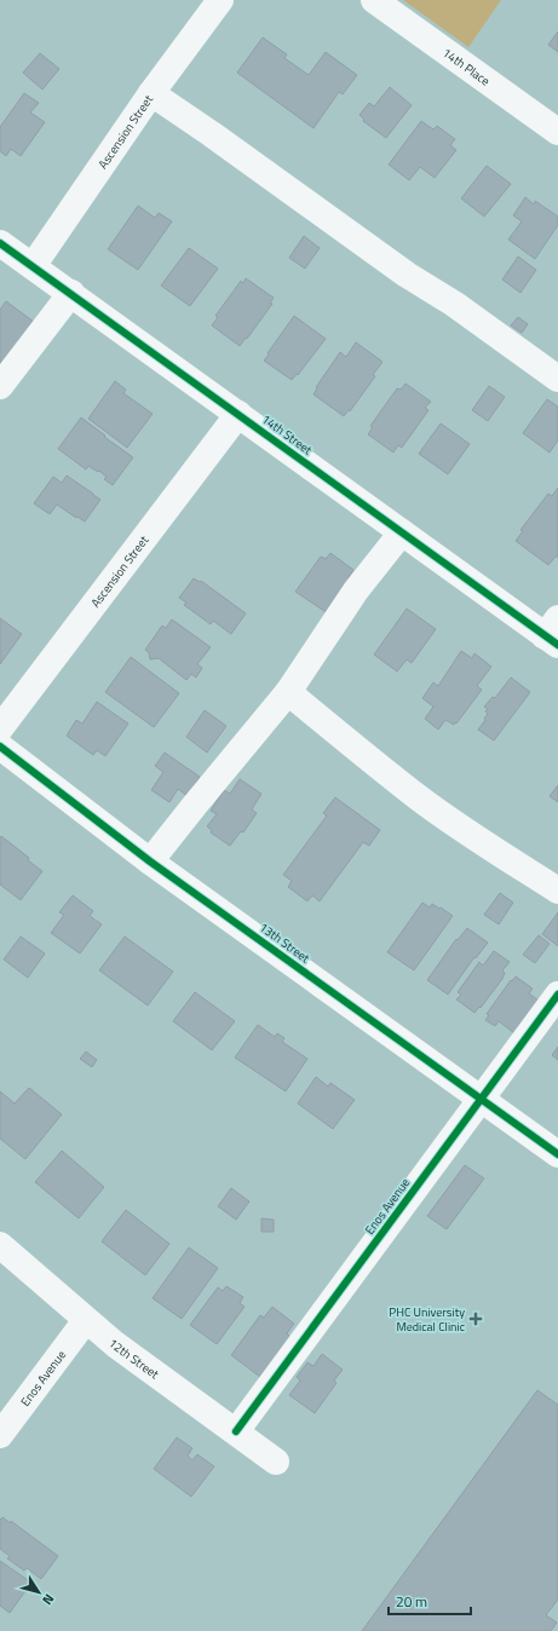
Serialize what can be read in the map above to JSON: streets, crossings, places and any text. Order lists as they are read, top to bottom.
{
  "streets": {
    "street": [
      "14th Place",
      "Ascension Street",
      "14th Street",
      "13th Street",
      "Enos Avenue",
      "12th Street"
    ]
  },
  "crossings": [
    ["Ascension Street", "14th Street"],
    ["13th Street", "Enos Avenue"],
    ["Enos Avenue", "12th Street"]
  ],
  "places": {
    "health": ["PHC University Medical Clinic"]
  },
  "scale_bar": "20 m",
  "north": "bottom right"
}
